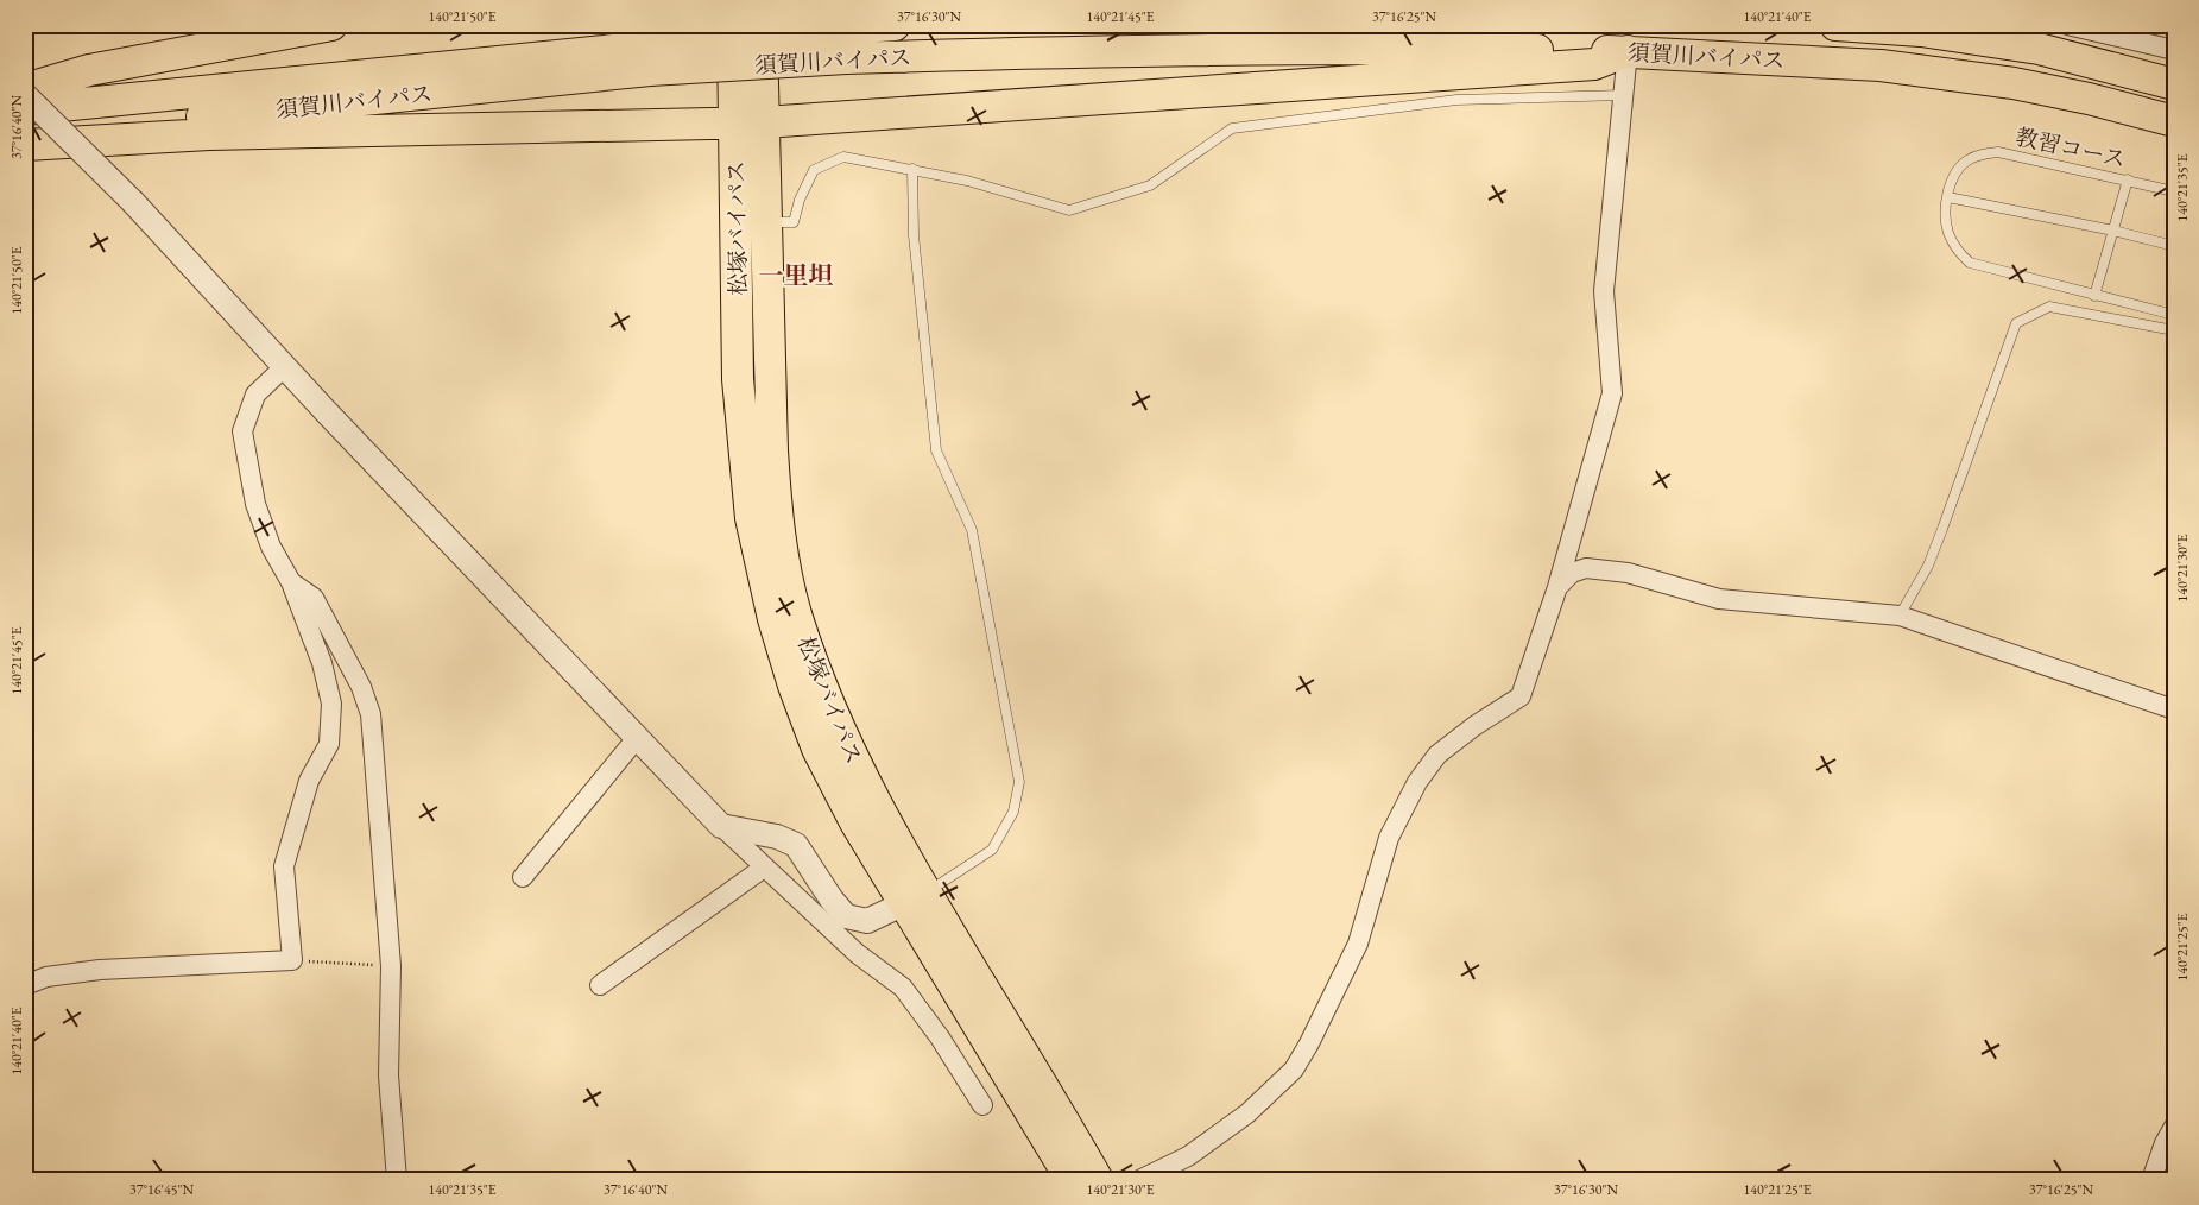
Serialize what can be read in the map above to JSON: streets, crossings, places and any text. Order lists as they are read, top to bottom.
{
  "streets": {
    "highway": ["須賀川バイパス", "松塚バイパス"],
    "lane": ["教習コース"]
  },
  "districts": ["一里坦"],
  "coordinates": [
    "140°21'50\"E",
    "37°16'30\"N",
    "140°21'45\"E",
    "37°16'25\"N",
    "140°21'40\"E",
    "37°16'40\"N",
    "140°21'35\"E",
    "140°21'30\"E",
    "140°21'25\"E",
    "37°16'45\"N"
  ]
}
